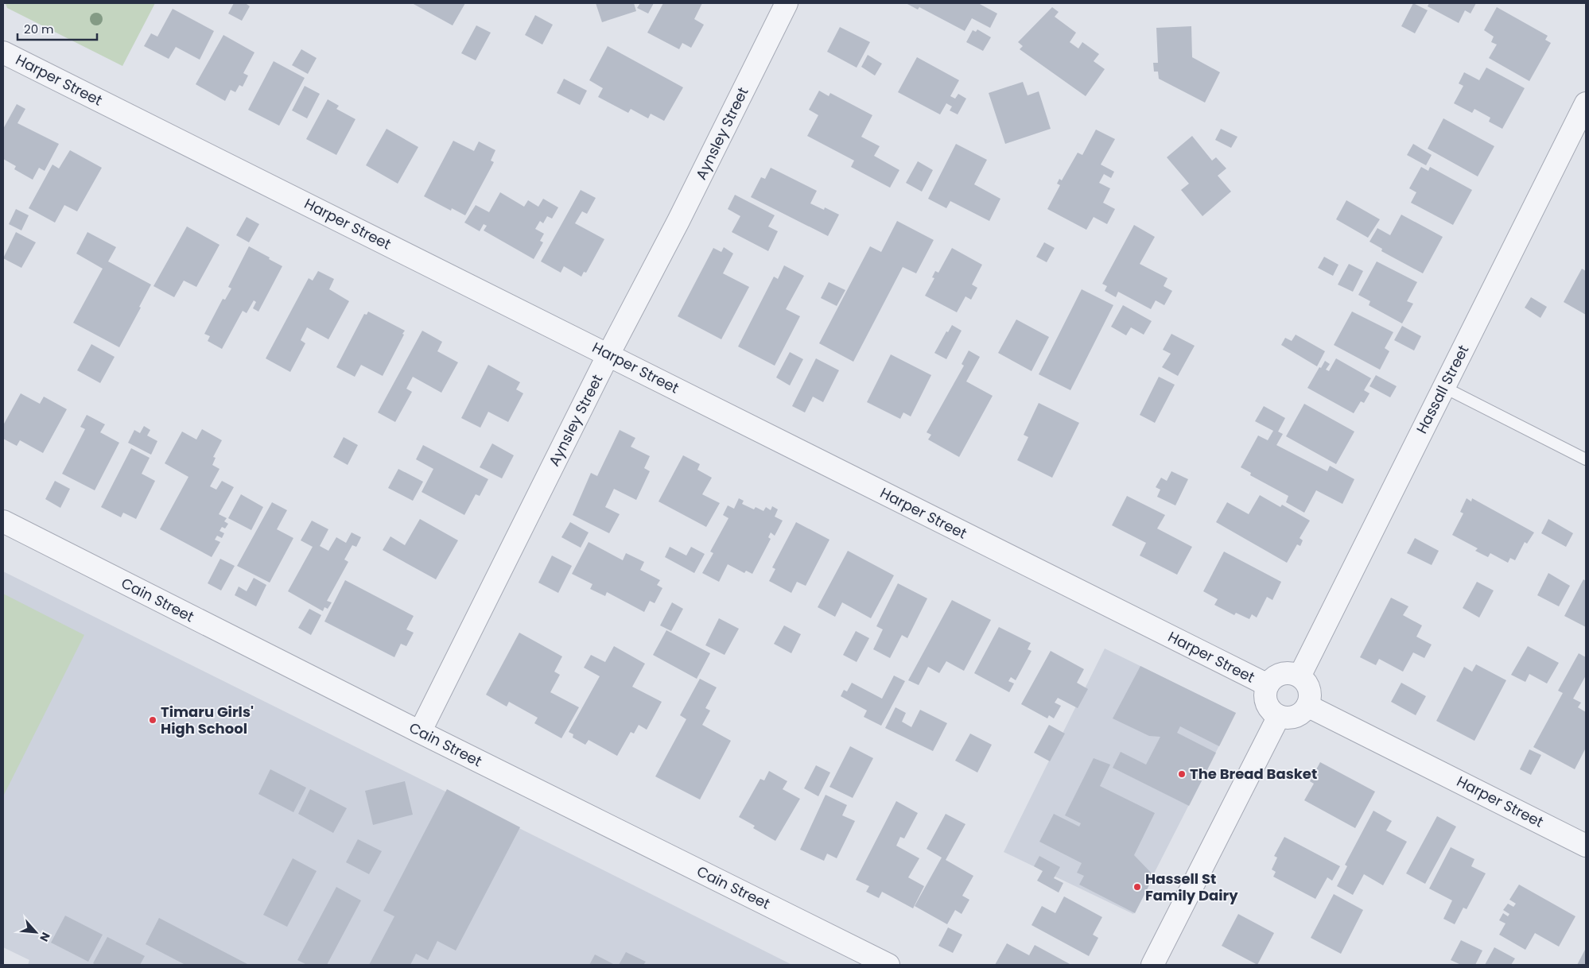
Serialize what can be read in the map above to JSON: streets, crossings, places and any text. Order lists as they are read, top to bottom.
{
  "streets": {
    "street": [
      "Harper Street",
      "Aynsley Street",
      "Hassall Street",
      "Cain Street"
    ]
  },
  "crossings": [
    ["Harper Street", "Aynsley Street"],
    ["Harper Street", "Hassall Street"],
    ["Aynsley Street", "Cain Street"]
  ],
  "places": ["Timaru Girls' High School", "The Bread Basket", "Hassell St Family Dairy"],
  "scale_bar": "20 m",
  "north": "bottom right"
}
